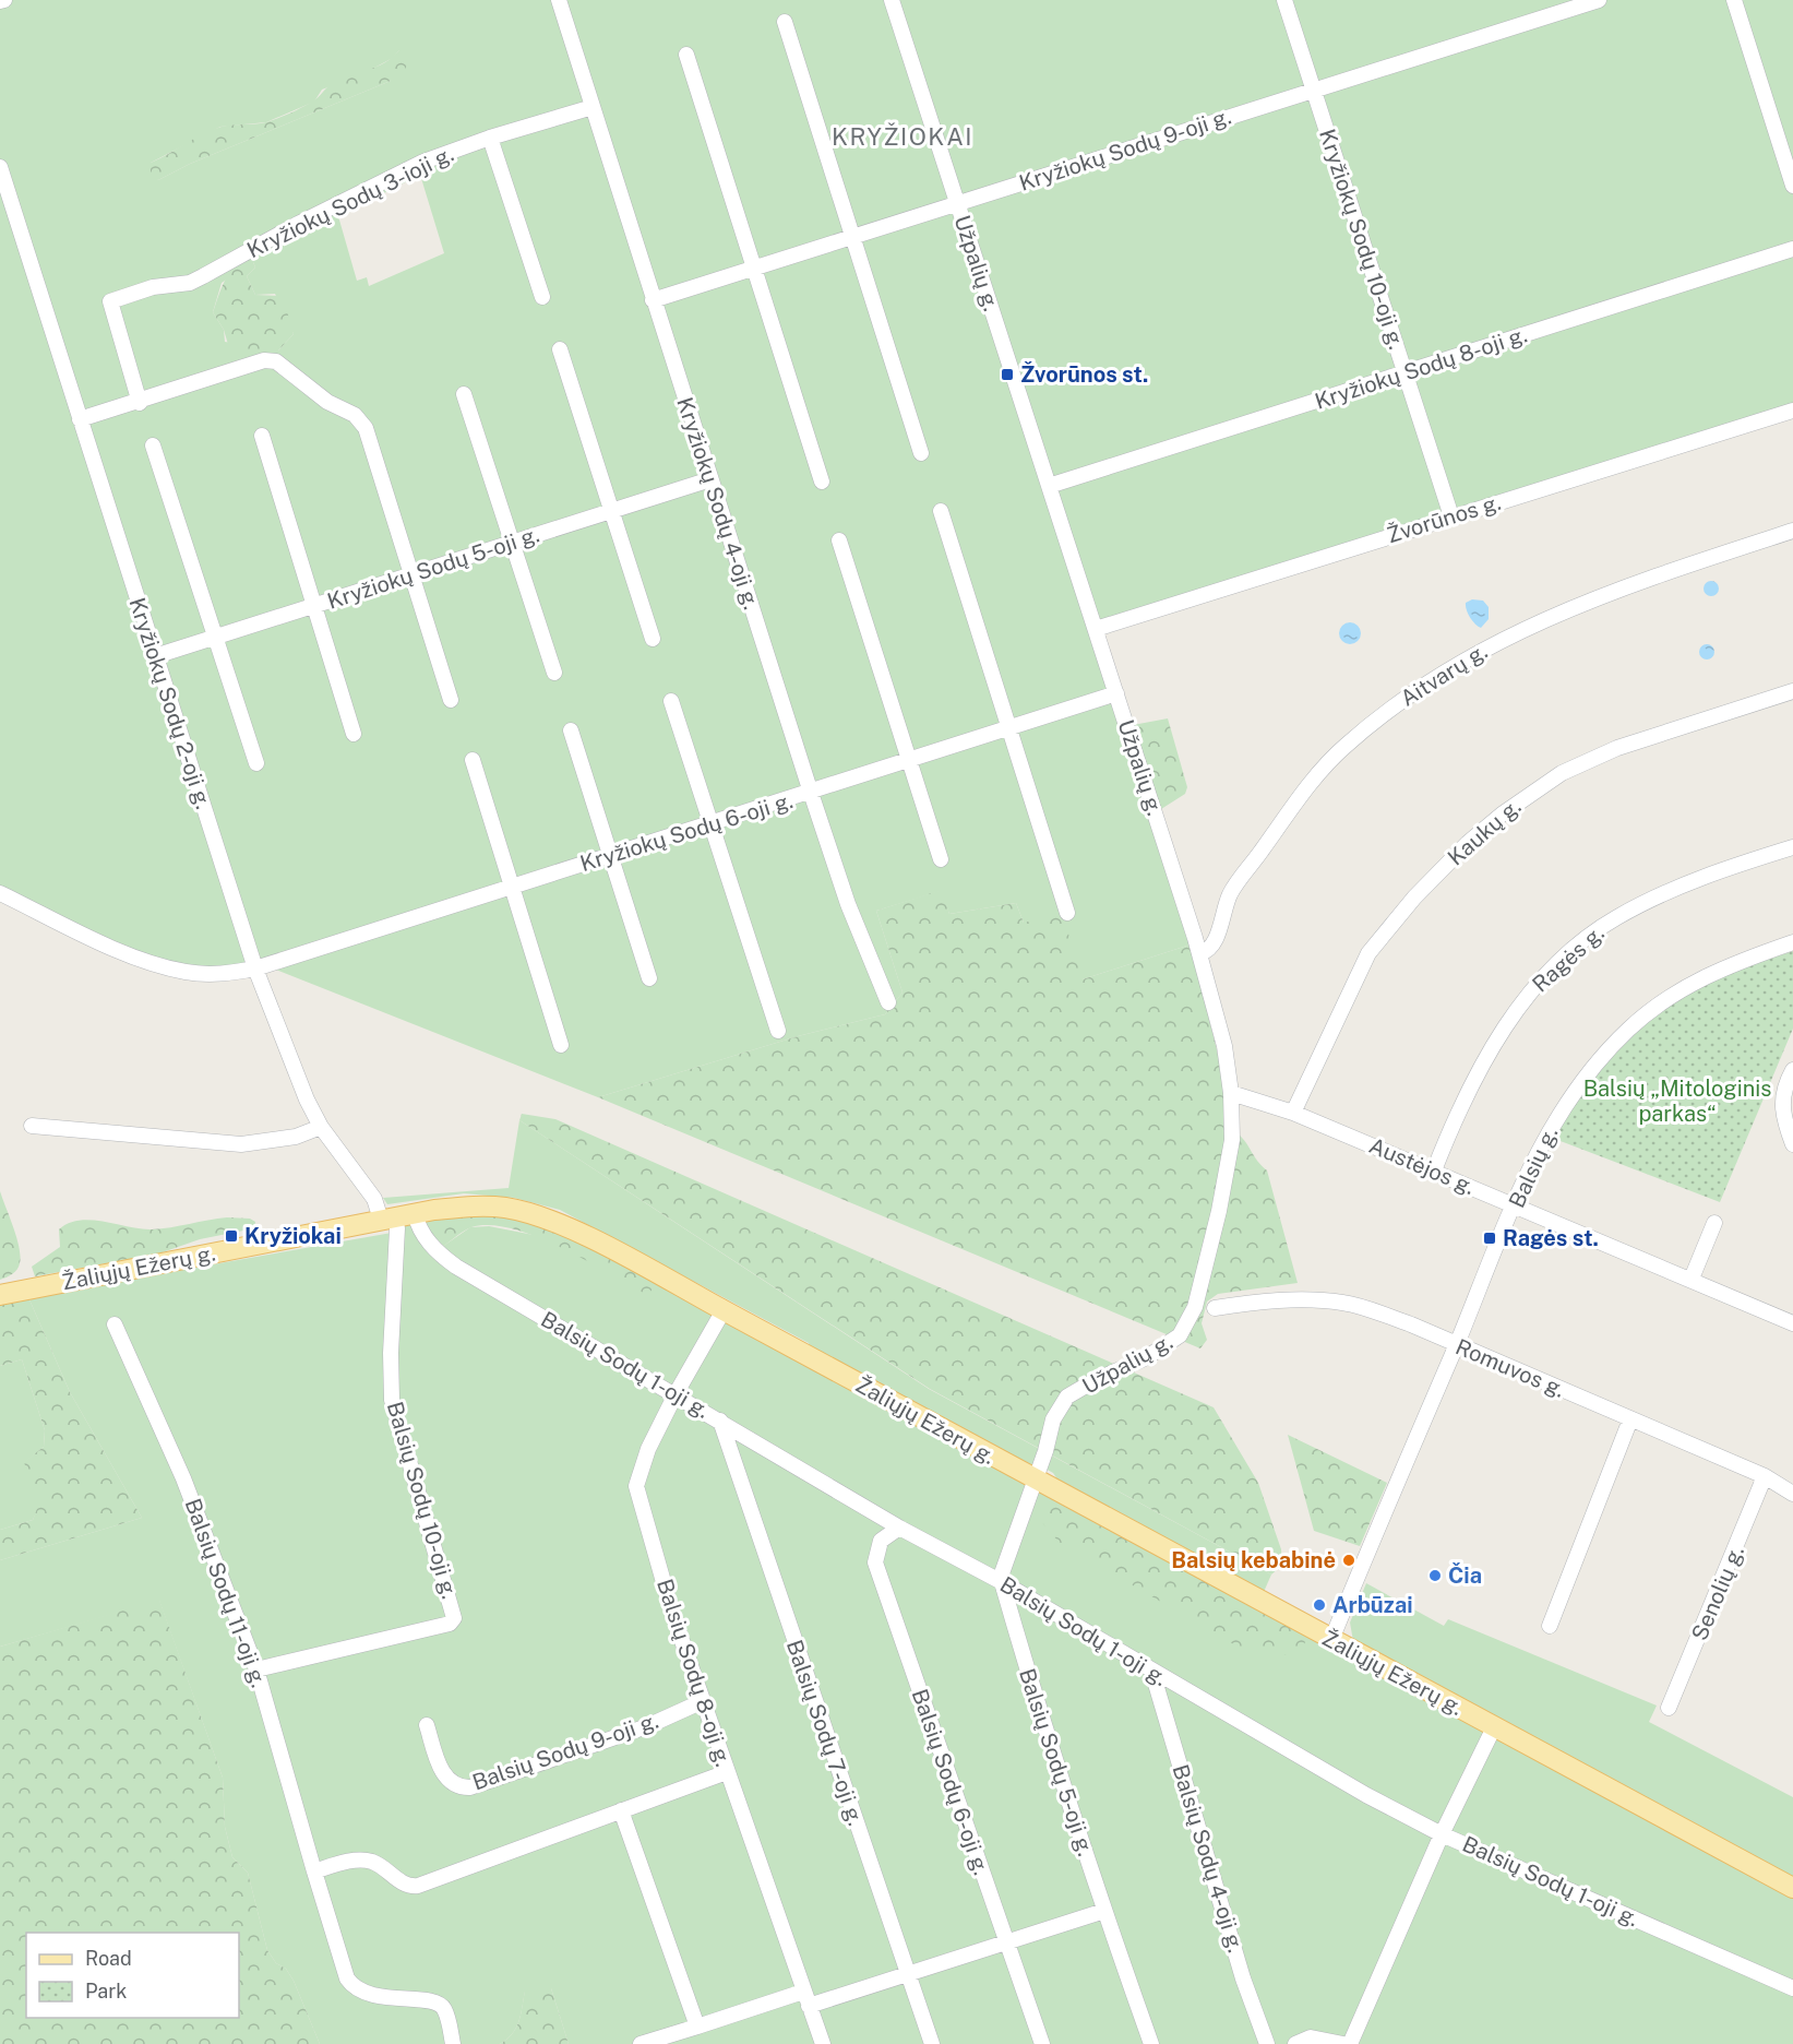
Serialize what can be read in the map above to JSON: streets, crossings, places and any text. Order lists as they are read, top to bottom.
{
  "streets": {
    "main road": ["Žaliųjų Ežerų g."],
    "street": [
      "Kryžiokų Sodų 9-oji g.",
      "Kryžiokų Sodų 3-ioji g.",
      "Kryžiokų Sodų 10-oji g.",
      "Užpalių g.",
      "Kryžiokų Sodų 8-oji g.",
      "Kryžiokų Sodų 4-oji g.",
      "Žvorūnos g.",
      "Kryžiokų Sodų 5-oji g.",
      "Aitvarų g.",
      "Kryžiokų Sodų 2-oji g.",
      "Kryžiokų Sodų 6-oji g.",
      "Kaukų g.",
      "Ragės g.",
      "Austėjos g.",
      "Balsių g.",
      "Balsių Sodų 1-oji g.",
      "Romuvos g.",
      "Balsių Sodų 10-oji g.",
      "Balsių Sodų 11-oji g.",
      "Senolių g.",
      "Balsių Sodų 8-oji g.",
      "Balsių Sodų 7-oji g.",
      "Balsių Sodų 9-oji g.",
      "Balsių Sodų 5-oji g.",
      "Balsių Sodų 6-oji g.",
      "Balsių Sodų 4-oji g."
    ]
  },
  "crossings": [
    ["Kryžiokų Sodų 9-oji g.", "Kryžiokų Sodų 10-oji g."],
    ["Kryžiokų Sodų 9-oji g.", "Užpalių g."],
    ["Kryžiokų Sodų 9-oji g.", "Kryžiokų Sodų 4-oji g."],
    ["Kryžiokų Sodų 3-ioji g.", "Kryžiokų Sodų 4-oji g."],
    ["Kryžiokų Sodų 10-oji g.", "Kryžiokų Sodų 8-oji g."],
    ["Kryžiokų Sodų 10-oji g.", "Žvorūnos g."],
    ["Užpalių g.", "Kryžiokų Sodų 8-oji g."],
    ["Užpalių g.", "Žvorūnos g."],
    ["Užpalių g.", "Aitvarų g."],
    ["Užpalių g.", "Kryžiokų Sodų 6-oji g."],
    ["Užpalių g.", "Austėjos g."],
    ["Užpalių g.", "Žaliųjų Ežerų g."],
    ["Kryžiokų Sodų 4-oji g.", "Kryžiokų Sodų 5-oji g."],
    ["Kryžiokų Sodų 4-oji g.", "Kryžiokų Sodų 6-oji g."],
    ["Kryžiokų Sodų 5-oji g.", "Kryžiokų Sodų 2-oji g."],
    ["Kryžiokų Sodų 2-oji g.", "Kryžiokų Sodų 6-oji g."],
    ["Kryžiokų Sodų 2-oji g.", "Žaliųjų Ežerų g."],
    ["Kryžiokų Sodų 2-oji g.", "Balsių Sodų 10-oji g."],
    ["Kaukų g.", "Austėjos g."],
    ["Ragės g.", "Austėjos g."],
    ["Austėjos g.", "Balsių g."],
    ["Balsių g.", "Žaliųjų Ežerų g."],
    ["Balsių g.", "Romuvos g."],
    ["Žaliųjų Ežerų g.", "Balsių Sodų 1-oji g."],
    ["Žaliųjų Ežerų g.", "Balsių Sodų 10-oji g."],
    ["Žaliųjų Ežerų g.", "Balsių Sodų 8-oji g."],
    ["Balsių Sodų 1-oji g.", "Balsių Sodų 8-oji g."],
    ["Balsių Sodų 1-oji g.", "Balsių Sodų 7-oji g."],
    ["Balsių Sodų 1-oji g.", "Balsių Sodų 5-oji g."],
    ["Balsių Sodų 1-oji g.", "Balsių Sodų 6-oji g."],
    ["Balsių Sodų 1-oji g.", "Balsių Sodų 4-oji g."],
    ["Romuvos g.", "Senolių g."],
    ["Balsių Sodų 10-oji g.", "Balsių Sodų 11-oji g."],
    ["Balsių Sodų 8-oji g.", "Balsių Sodų 9-oji g."]
  ],
  "districts": ["KRYŽIOKAI"],
  "parks": ["Balsių „Mitologinis parkas“"],
  "places": {
    "transit": ["Žvorūnos st.", "Kryžiokai", "Ragės st."],
    "other": ["Balsių kebabinė", "Čia", "Arbūzai"]
  },
  "legend": ["Road", "Park"]
}
